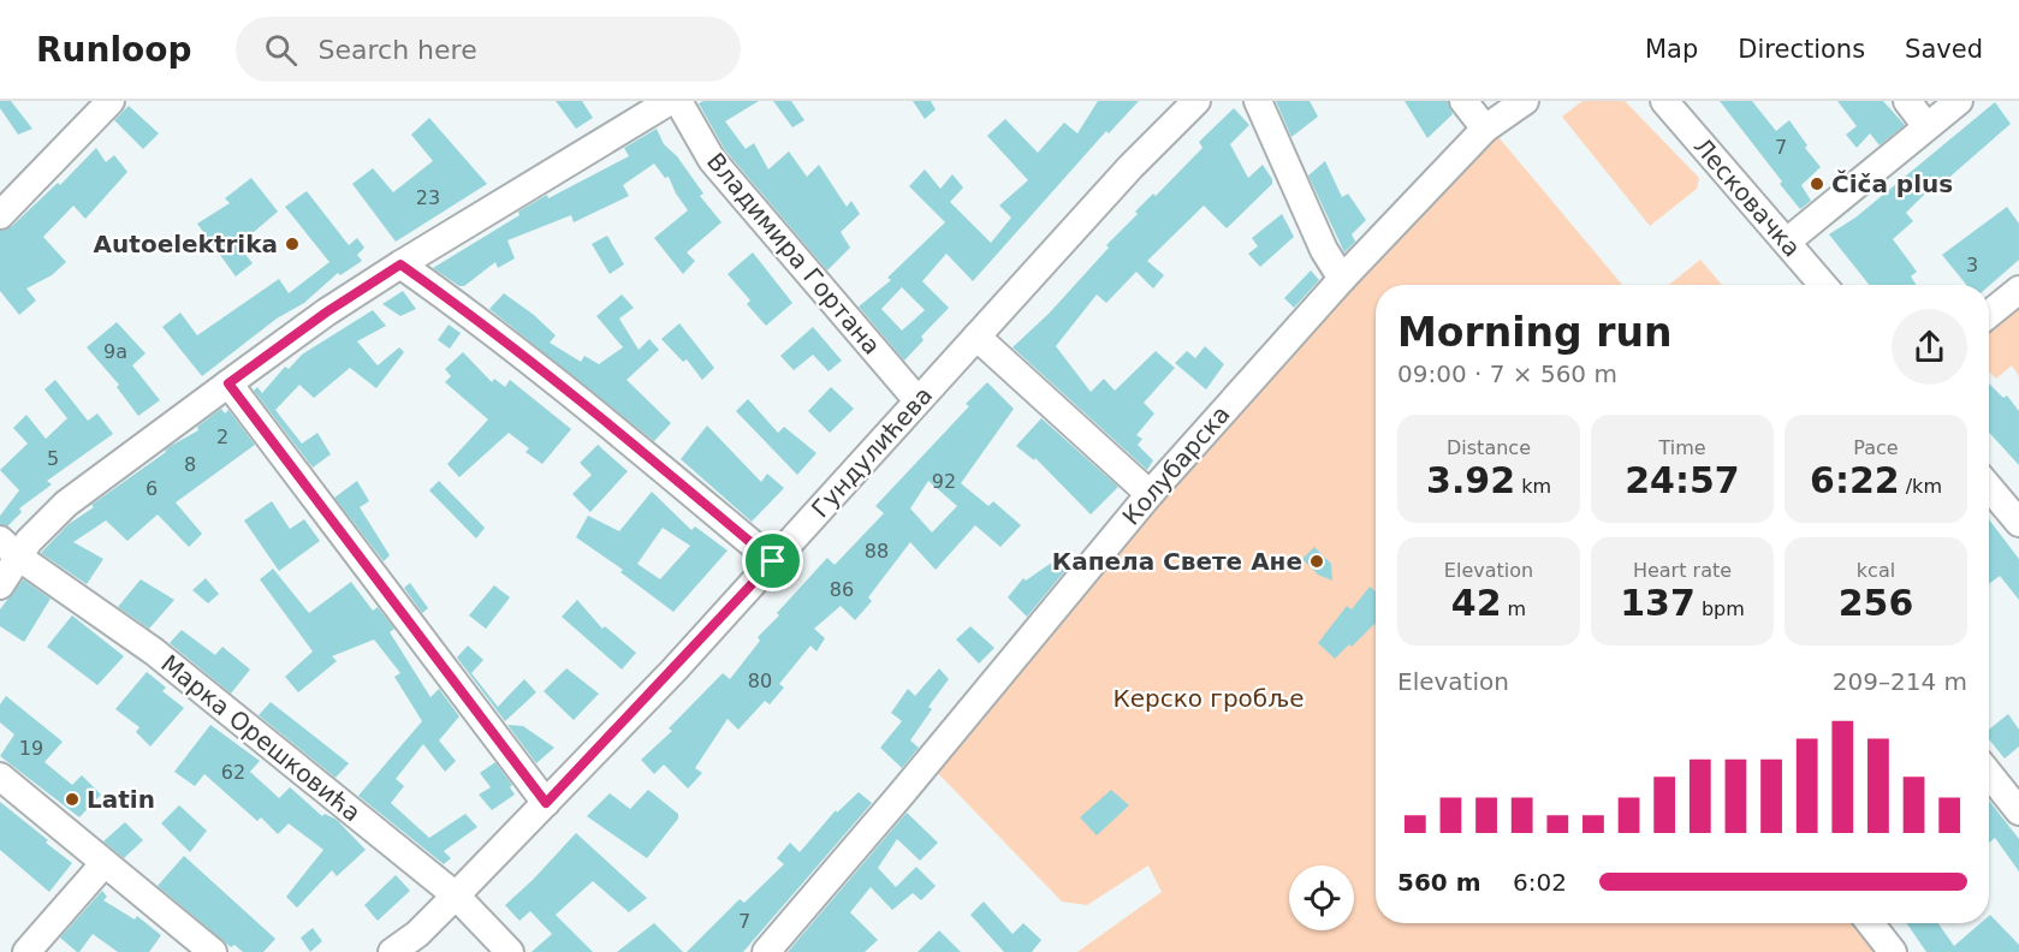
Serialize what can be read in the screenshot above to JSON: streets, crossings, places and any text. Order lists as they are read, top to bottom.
{
  "streets": {
    "street": [
      "Лесковачка",
      "Владимира Гортана",
      "Гундулићева",
      "Колубарска",
      "Марка Орешковића"
    ]
  },
  "crossings": [
    ["Владимира Гортана", "Гундулићева"],
    ["Гундулићева", "Марка Орешковића"]
  ],
  "parks": ["Керско гробље"],
  "places": [
    "Čiča plus",
    "Autoelektrika",
    "Капела Свете Ане",
    "Latin"
  ],
  "house_numbers": [
    "7",
    "23",
    "3",
    "9a",
    "2",
    "5",
    "8",
    "92",
    "6",
    "88",
    "86",
    "80",
    "19",
    "62",
    "7"
  ],
  "page": {
    "header": "Runloop",
    "search": "Search here",
    "nav": ["Map", "Directions", "Saved"],
    "heading": ["Morning run", "09:00 · 7 × 560 m"],
    "stats": [
      ["Distance", "3.92 km"],
      ["Time", "24:57"],
      ["Pace", "6:22 /km"],
      ["Elevation", "42 m"],
      ["Heart rate", "137 bpm"],
      ["kcal", "256"]
    ],
    "chart": ["Elevation", "209–214 m"],
    "list": [
      {
        "name": "560 m",
        "note": "6:02"
      }
    ]
  }
}
